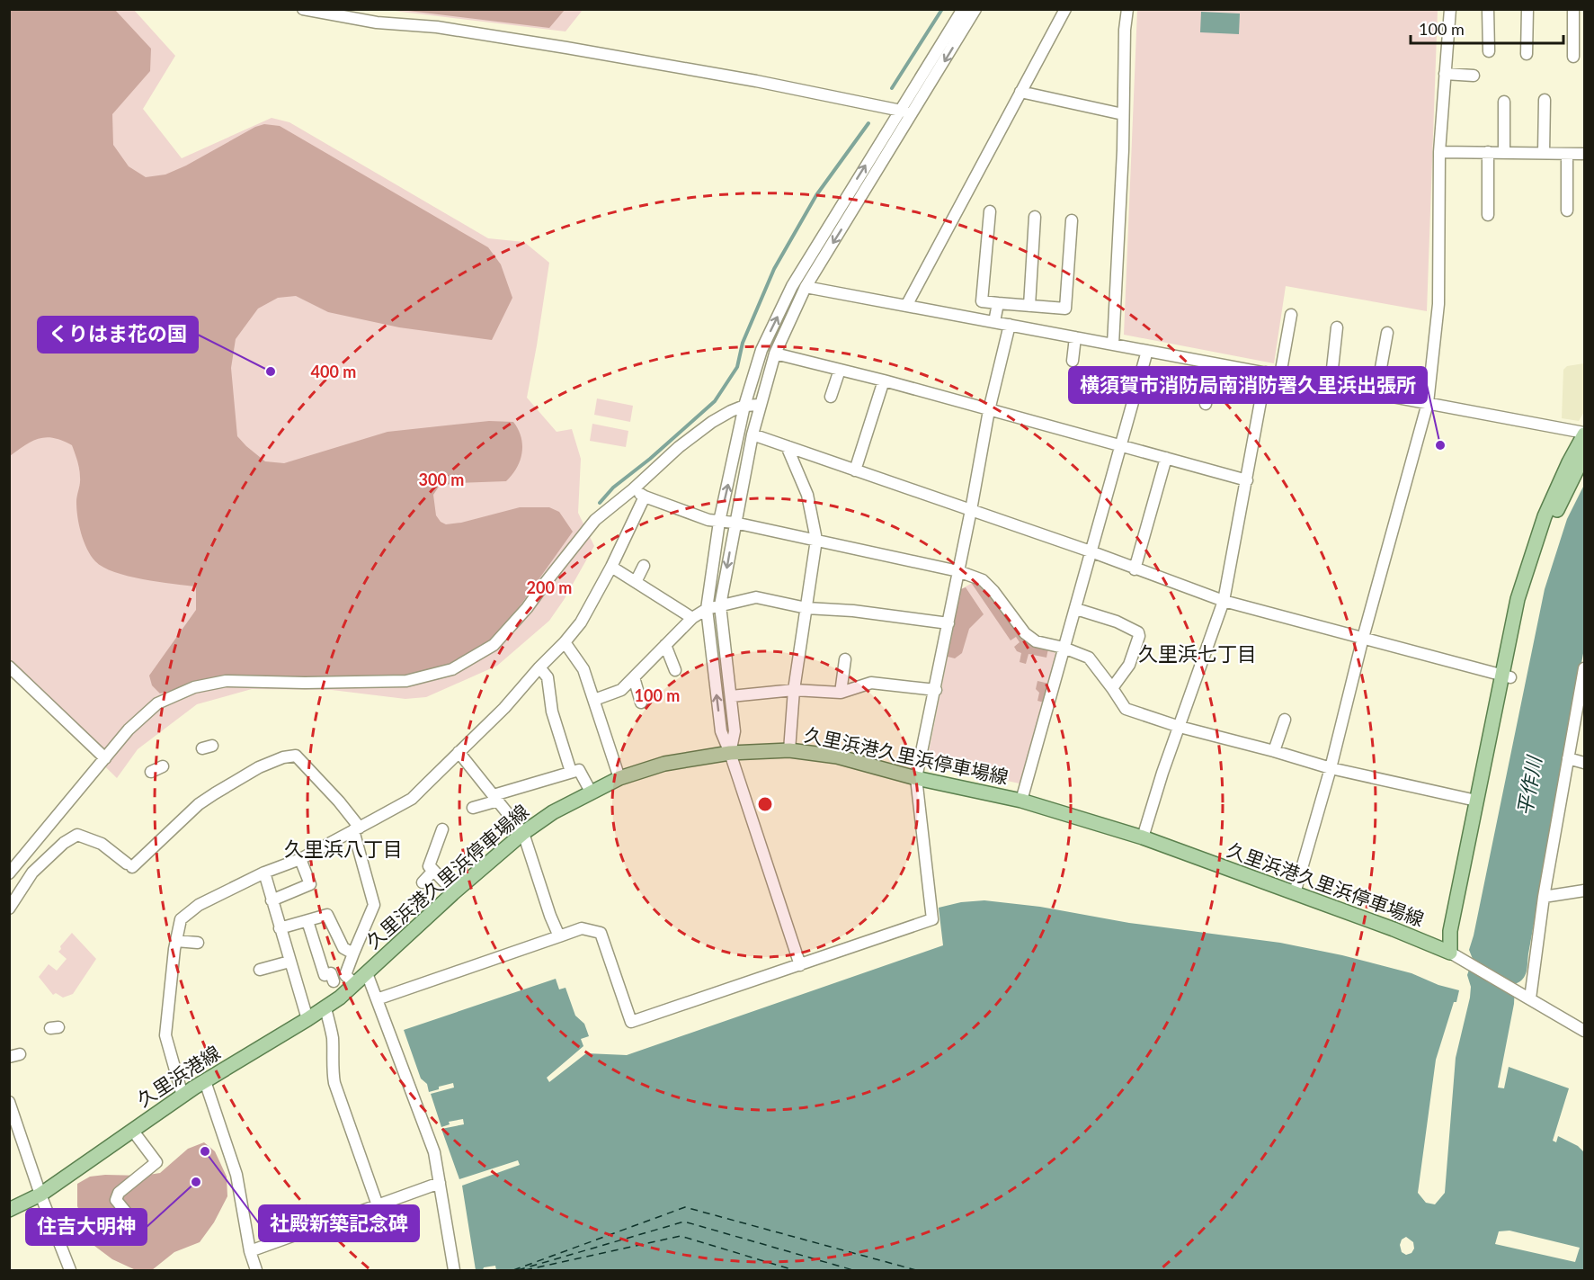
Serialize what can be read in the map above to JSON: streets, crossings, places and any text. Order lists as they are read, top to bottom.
{
  "streets": {
    "main road": ["久里浜港久里浜停車場線", "久里浜港線"]
  },
  "crossings": [
    ["久里浜港久里浜停車場線", "久里浜港線"]
  ],
  "districts": ["久里浜七丁目", "久里浜八丁目"],
  "water": ["平作川"],
  "places": [
    "くりはま花の国",
    "横須賀市消防局南消防署久里浜出張所",
    "社殿新築記念碑",
    "住吉大明神"
  ],
  "scale_bar": "100 m",
  "rings": [
    "400 m",
    "300 m",
    "200 m",
    "100 m"
  ]
}
